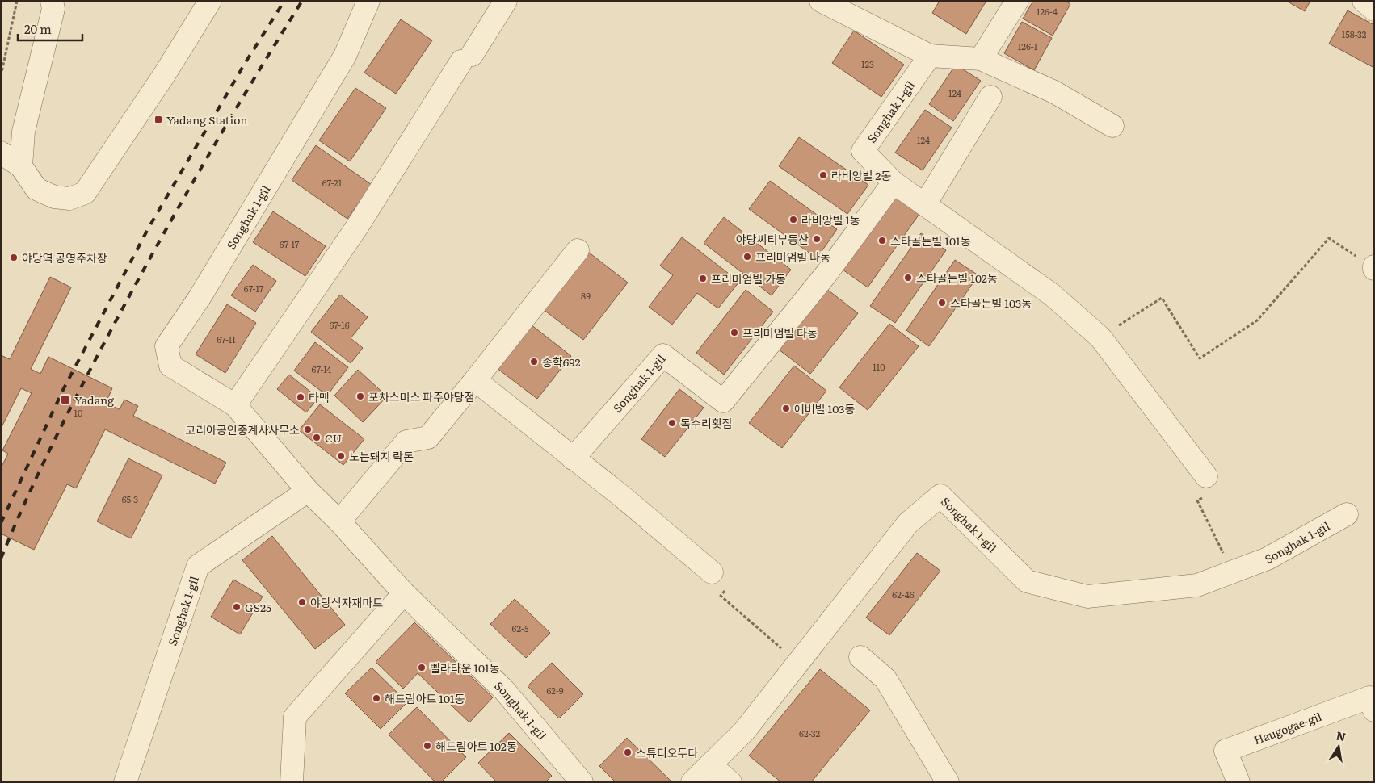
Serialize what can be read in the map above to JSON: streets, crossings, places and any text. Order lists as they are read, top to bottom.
{
  "streets": {
    "street": ["Songhak 1-gil", "Haugogae-gil"]
  },
  "places": {
    "transit": ["Yadang Station", "Yadang"],
    "other": [
      "라비앙빌 2동",
      "라비앙빌 1동",
      "야당씨티부동산",
      "스타골든빌 101동",
      "프리미엄빌 나동",
      "야당역 공영주차장",
      "스타골든빌 102동",
      "프리미엄빌 가동",
      "스타골든빌 103동",
      "프리미엄빌 다동",
      "송학692",
      "포차스미스 파주야당점",
      "타맥",
      "에버빌 103동",
      "독수리횟집",
      "코리아공인중계사사무소",
      "CU",
      "노는돼지 락돈",
      "야당식자재마트",
      "GS25",
      "벨라타운 101동",
      "해드림아트 101동",
      "해드림아트 102동",
      "스튜디오두다"
    ]
  },
  "house_numbers": [
    "126-4",
    "158-32",
    "126-1",
    "123",
    "124",
    "124",
    "67-21",
    "67-17",
    "67-17",
    "89",
    "67-16",
    "67-11",
    "110",
    "67-14",
    "10",
    "65-3",
    "62-46",
    "62-5",
    "62-9",
    "62-32"
  ],
  "scale_bar": "20 m",
  "north": "top"
}
